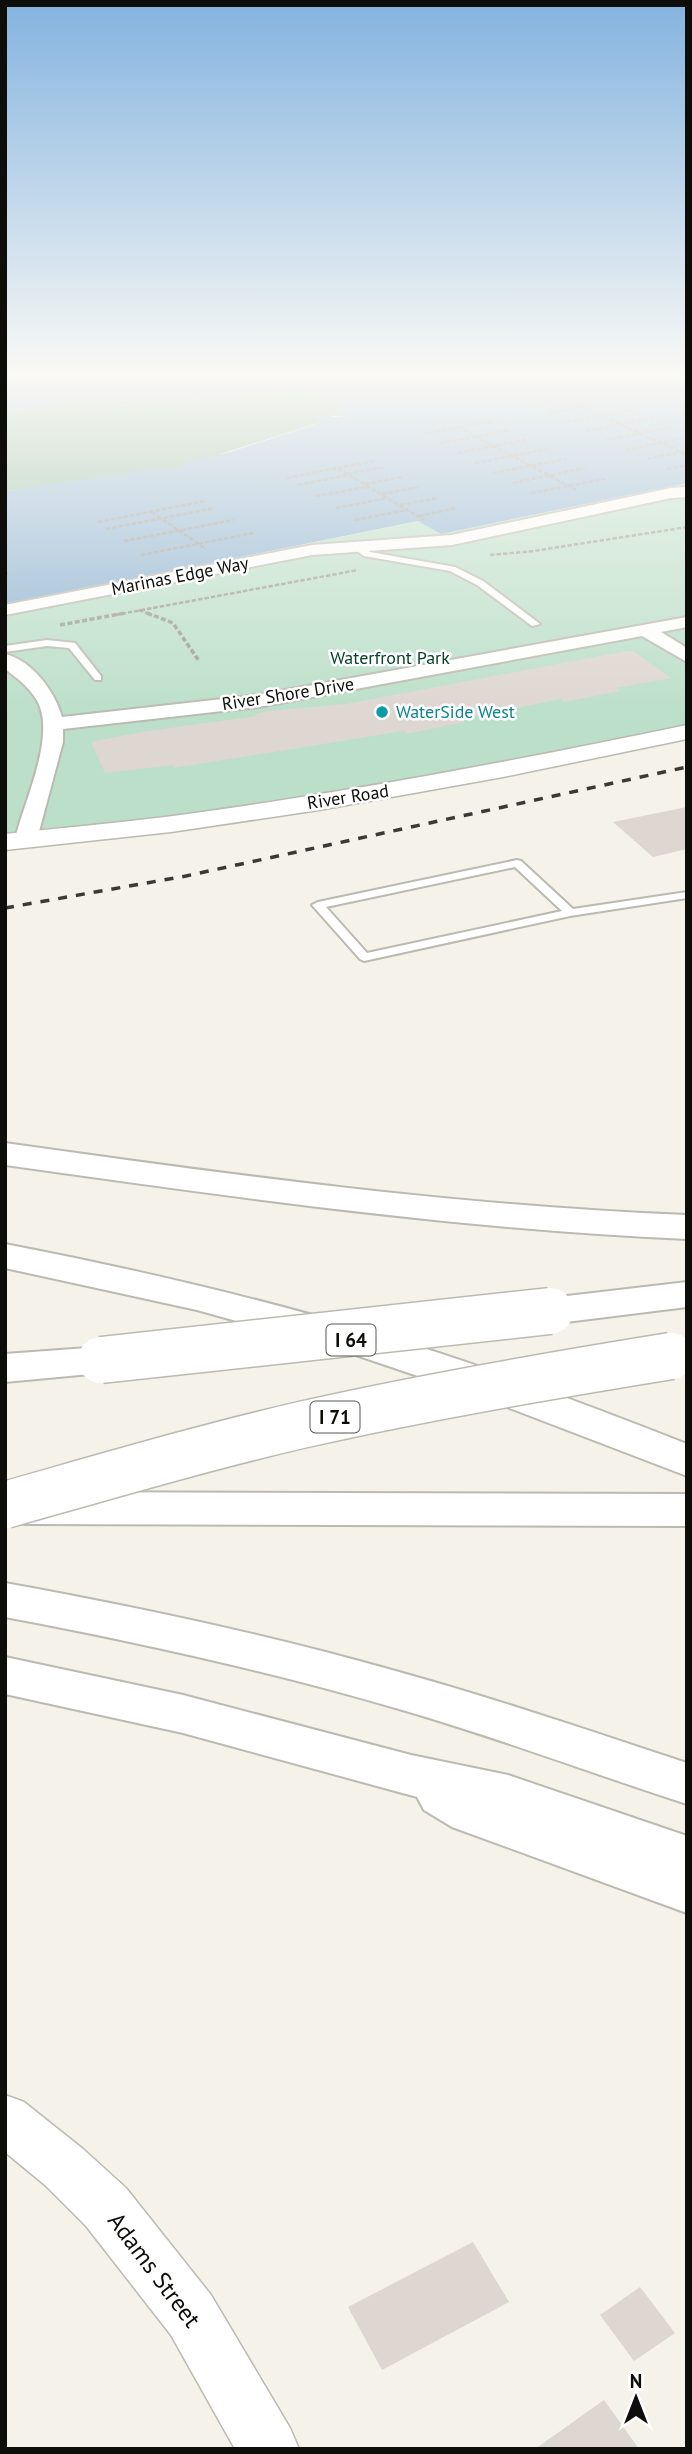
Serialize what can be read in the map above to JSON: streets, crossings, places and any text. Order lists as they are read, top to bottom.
{
  "streets": {
    "highway": ["I 64", "I 71"],
    "street": [
      "Marinas Edge Way",
      "River Shore Drive",
      "River Road",
      "Adams Street"
    ]
  },
  "parks": ["Waterfront Park"],
  "places": ["WaterSide West"],
  "north": "top"
}
